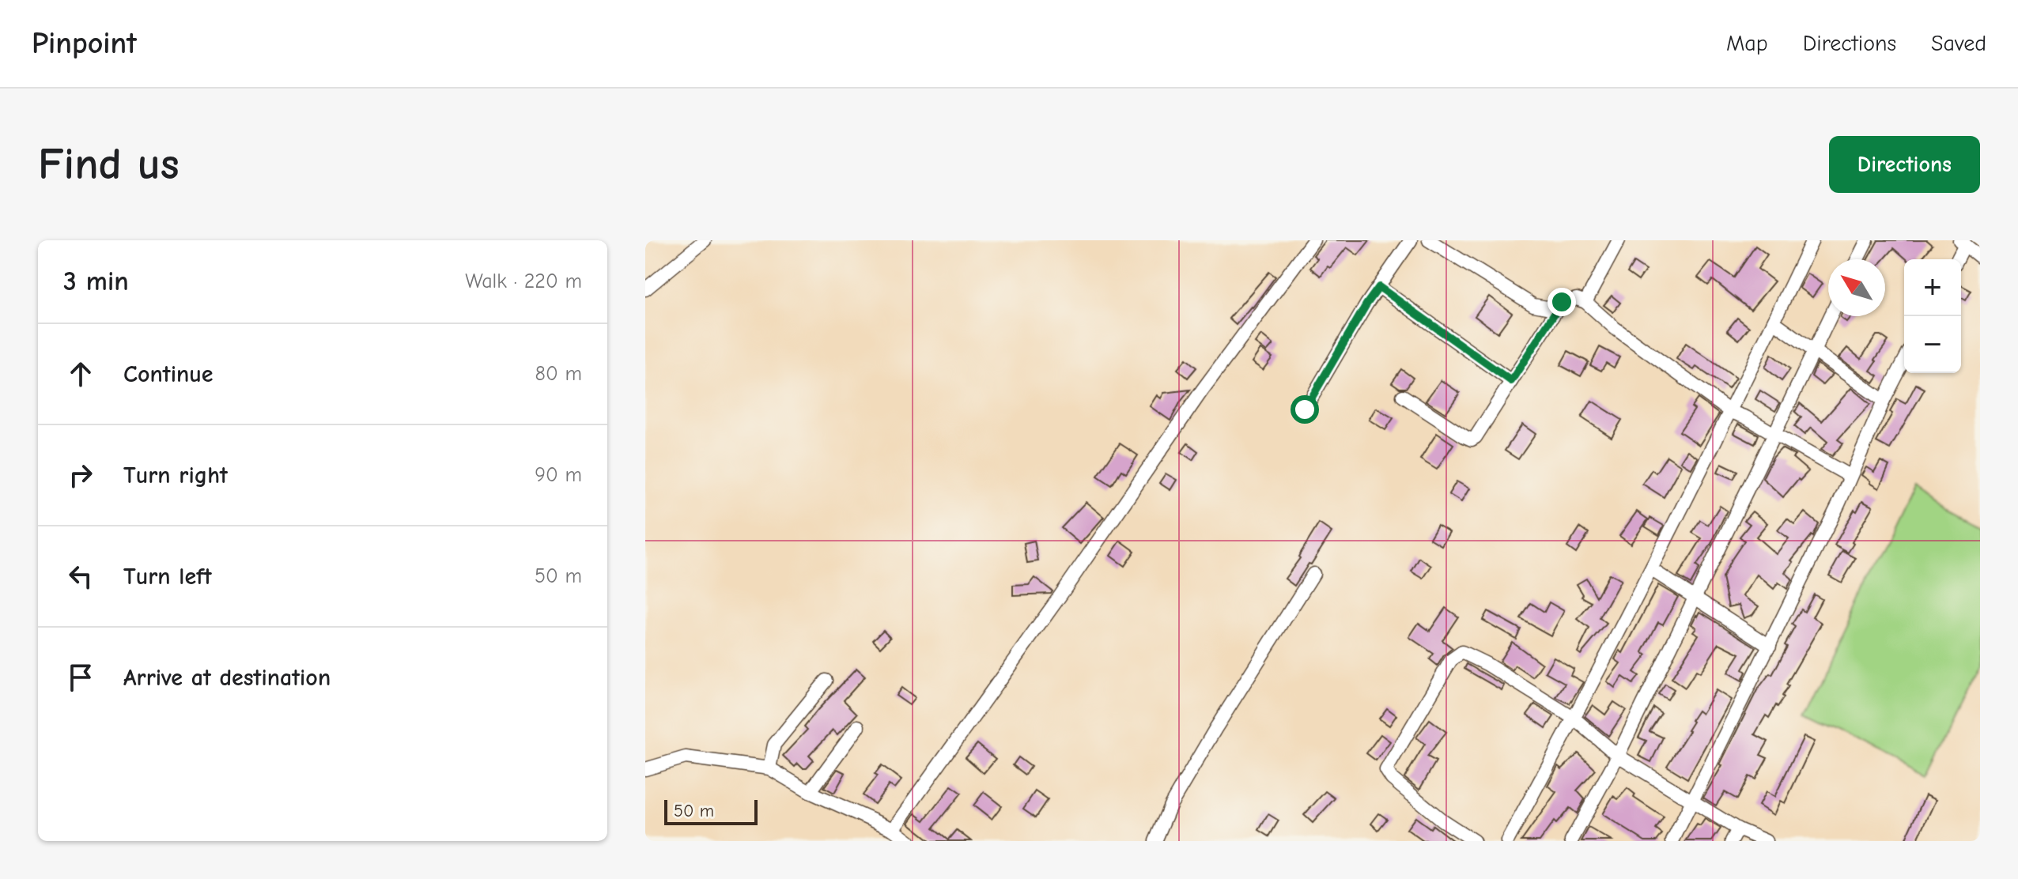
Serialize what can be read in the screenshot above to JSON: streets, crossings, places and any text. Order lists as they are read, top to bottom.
{
  "scale_bar": "50 m",
  "north": "top left",
  "page": {
    "header": "Pinpoint",
    "nav": ["Map", "Directions", "Saved"],
    "buttons": "Directions",
    "title": "Find us",
    "heading": ["3 min", "Walk · 220 m"],
    "map_buttons": ["+", "−"],
    "list": [
      ["Continue", "80 m"],
      ["Turn right", "90 m"],
      ["Turn left", "50 m"],
      "Arrive at destination"
    ],
    "scale": "50 m"
  }
}
